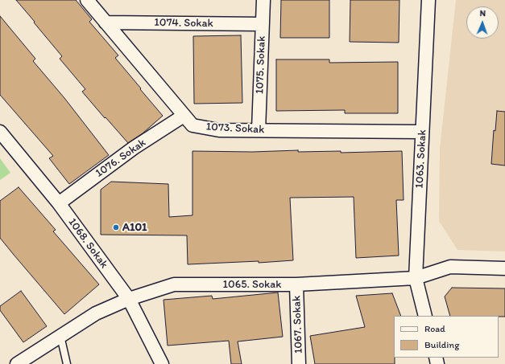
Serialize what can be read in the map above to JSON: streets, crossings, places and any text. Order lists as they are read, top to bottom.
{
  "streets": {
    "street": [
      "1074. Sokak",
      "1075. Sokak",
      "1073. Sokak",
      "1076. Sokak",
      "1063. Sokak",
      "1068. Sokak",
      "1065. Sokak",
      "1067. Sokak"
    ]
  },
  "crossings": [
    ["1074. Sokak", "1075. Sokak"],
    ["1074. Sokak", "1073. Sokak"],
    ["1075. Sokak", "1073. Sokak"],
    ["1073. Sokak", "1076. Sokak"],
    ["1073. Sokak", "1063. Sokak"],
    ["1076. Sokak", "1068. Sokak"],
    ["1063. Sokak", "1065. Sokak"],
    ["1068. Sokak", "1065. Sokak"],
    ["1065. Sokak", "1067. Sokak"]
  ],
  "places": ["A101"],
  "legend": ["Road", "Building"],
  "north": "top"
}
